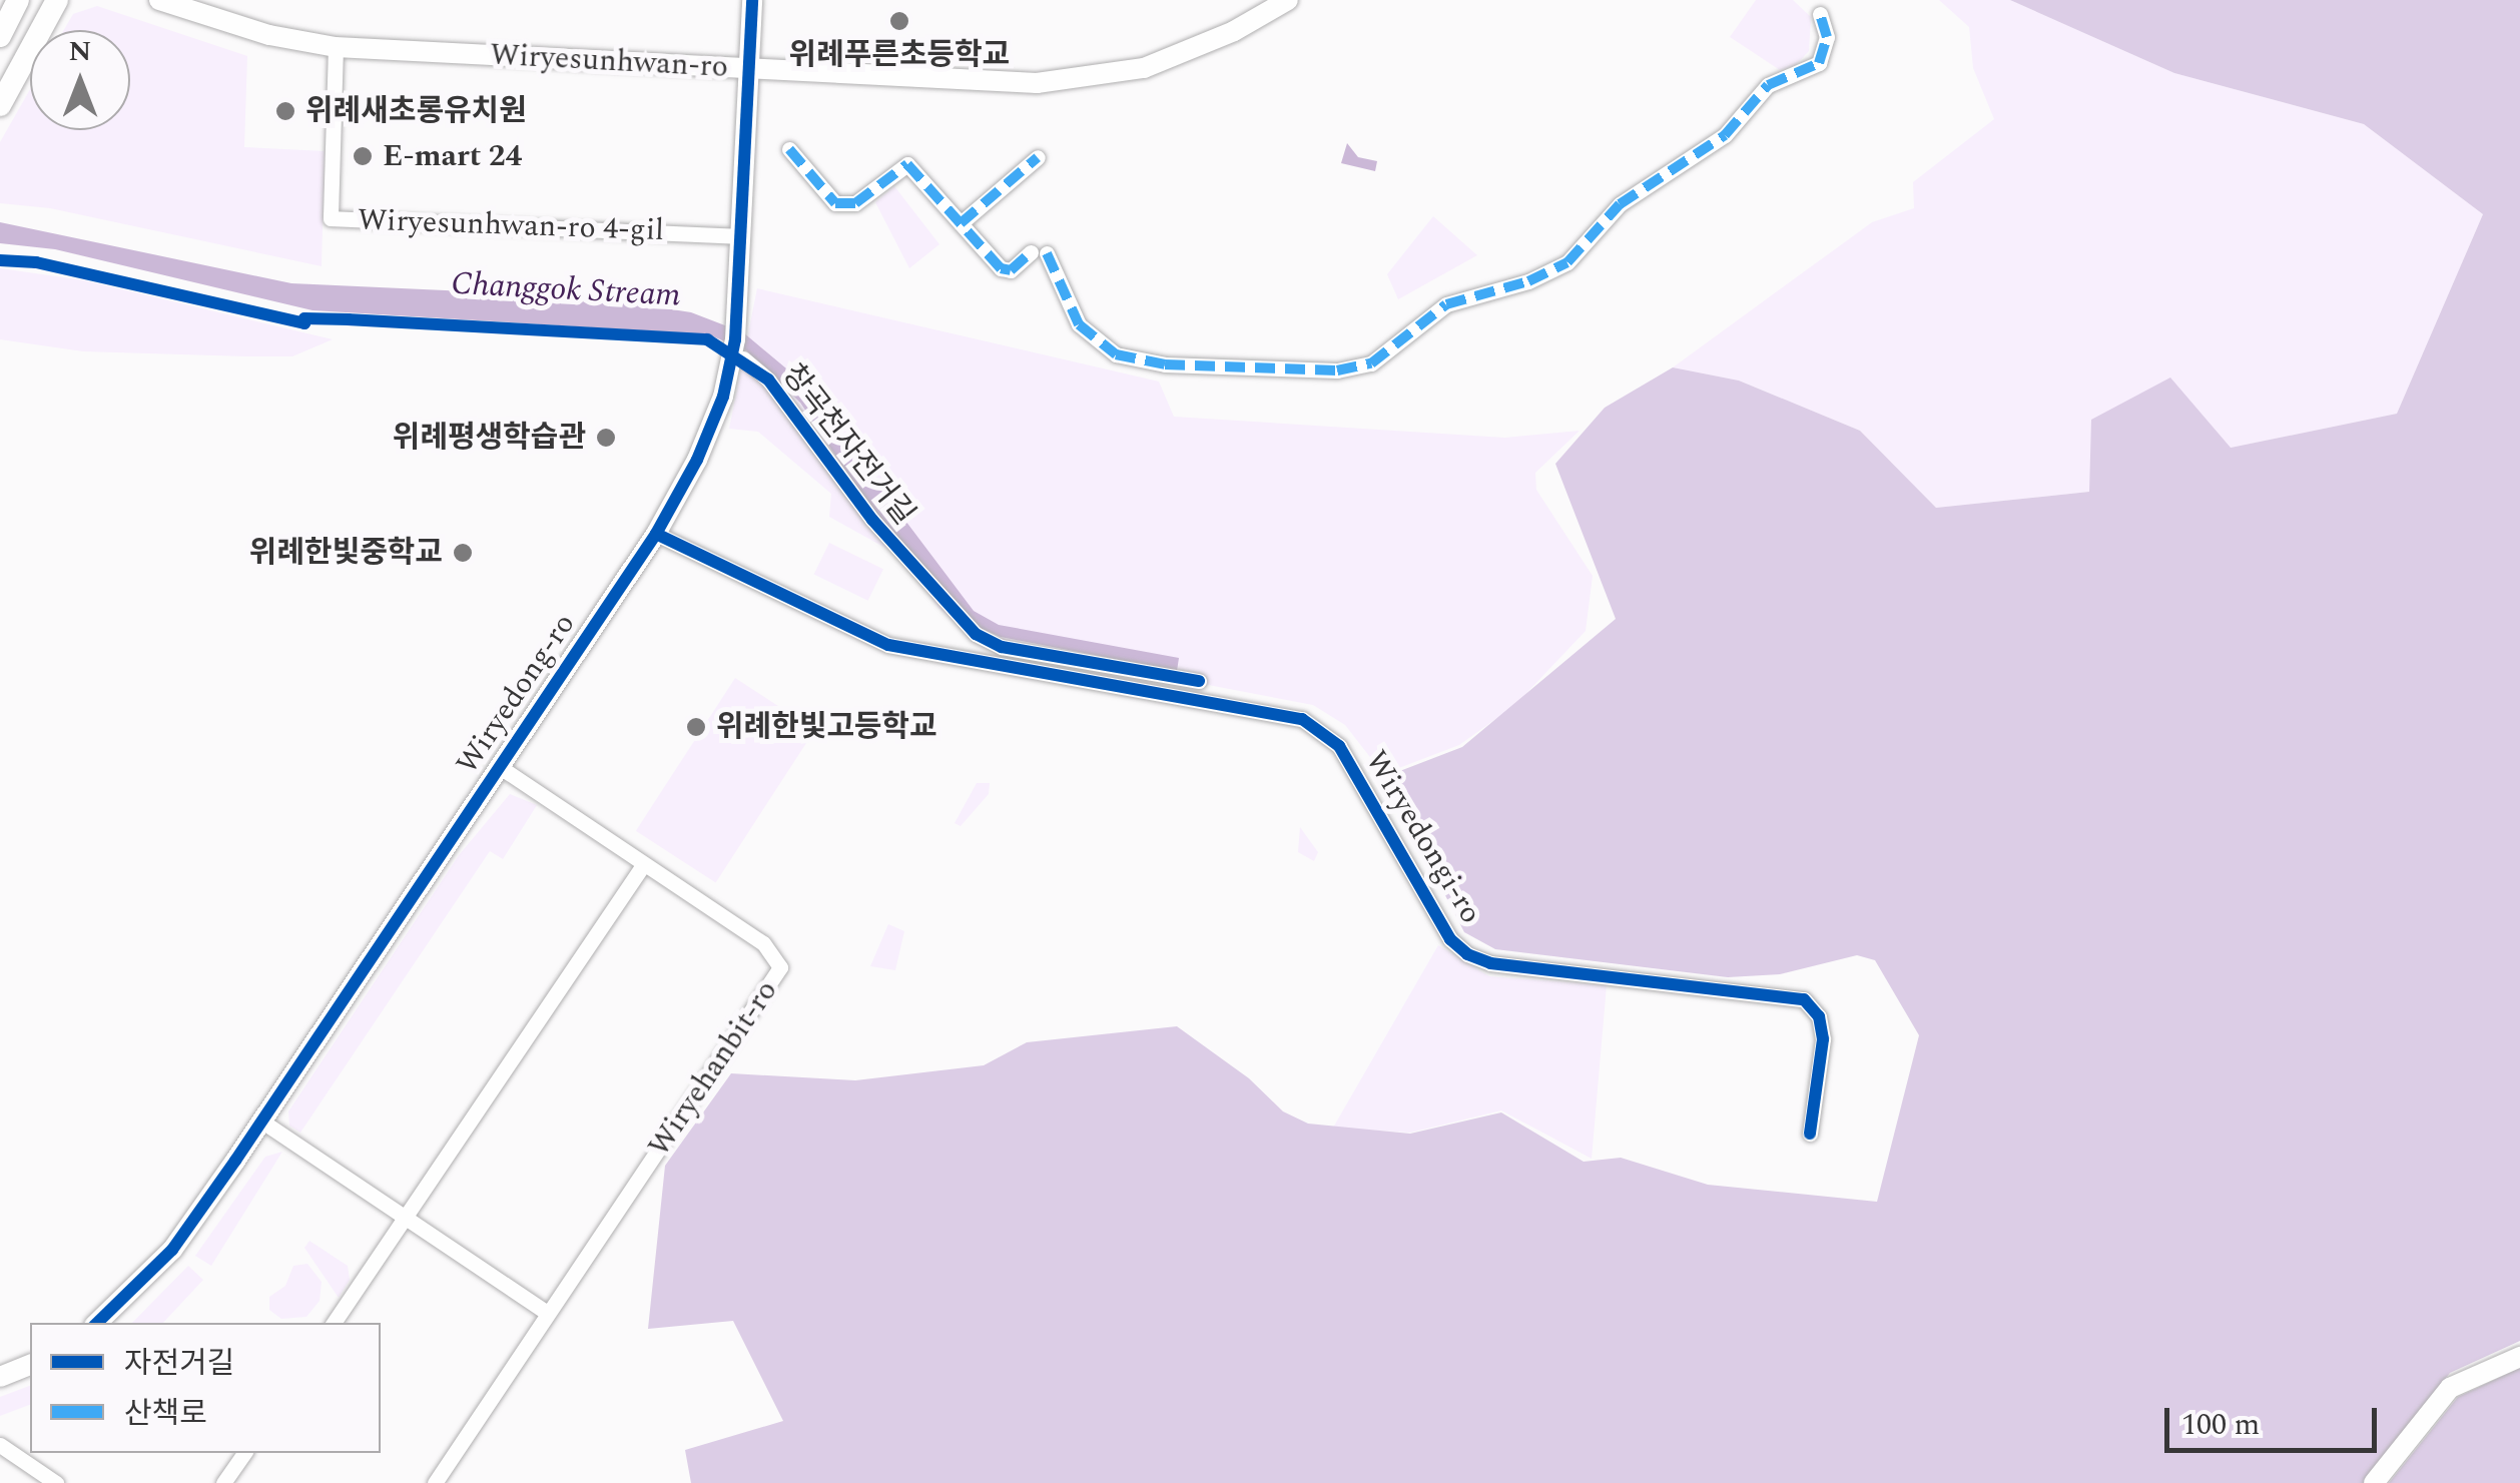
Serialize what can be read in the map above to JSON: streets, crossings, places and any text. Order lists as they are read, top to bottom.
{
  "streets": {
    "street": [
      "Wiryesunhwan-ro",
      "Wiryesunhwan-ro 4-gil",
      "창곡천자전거길",
      "Wiryedong-ro",
      "Wiryedongi-ro",
      "Wiryehanbit-ro"
    ]
  },
  "crossings": [
    ["Wiryesunhwan-ro", "Wiryesunhwan-ro 4-gil"],
    ["Wiryesunhwan-ro", "Wiryedong-ro"],
    ["Wiryesunhwan-ro 4-gil", "Wiryedong-ro"],
    ["Wiryedong-ro", "Wiryedongi-ro"],
    ["Wiryedong-ro", "Wiryehanbit-ro"]
  ],
  "water": ["Changgok Stream"],
  "places": [
    "위례푸른초등학교",
    "위례새초롱유치원",
    "E-mart 24",
    "위례평생학습관",
    "위례한빛중학교",
    "위례한빛고등학교"
  ],
  "legend": ["자전거길", "산책로"],
  "scale_bar": "100 m",
  "north": "top"
}
